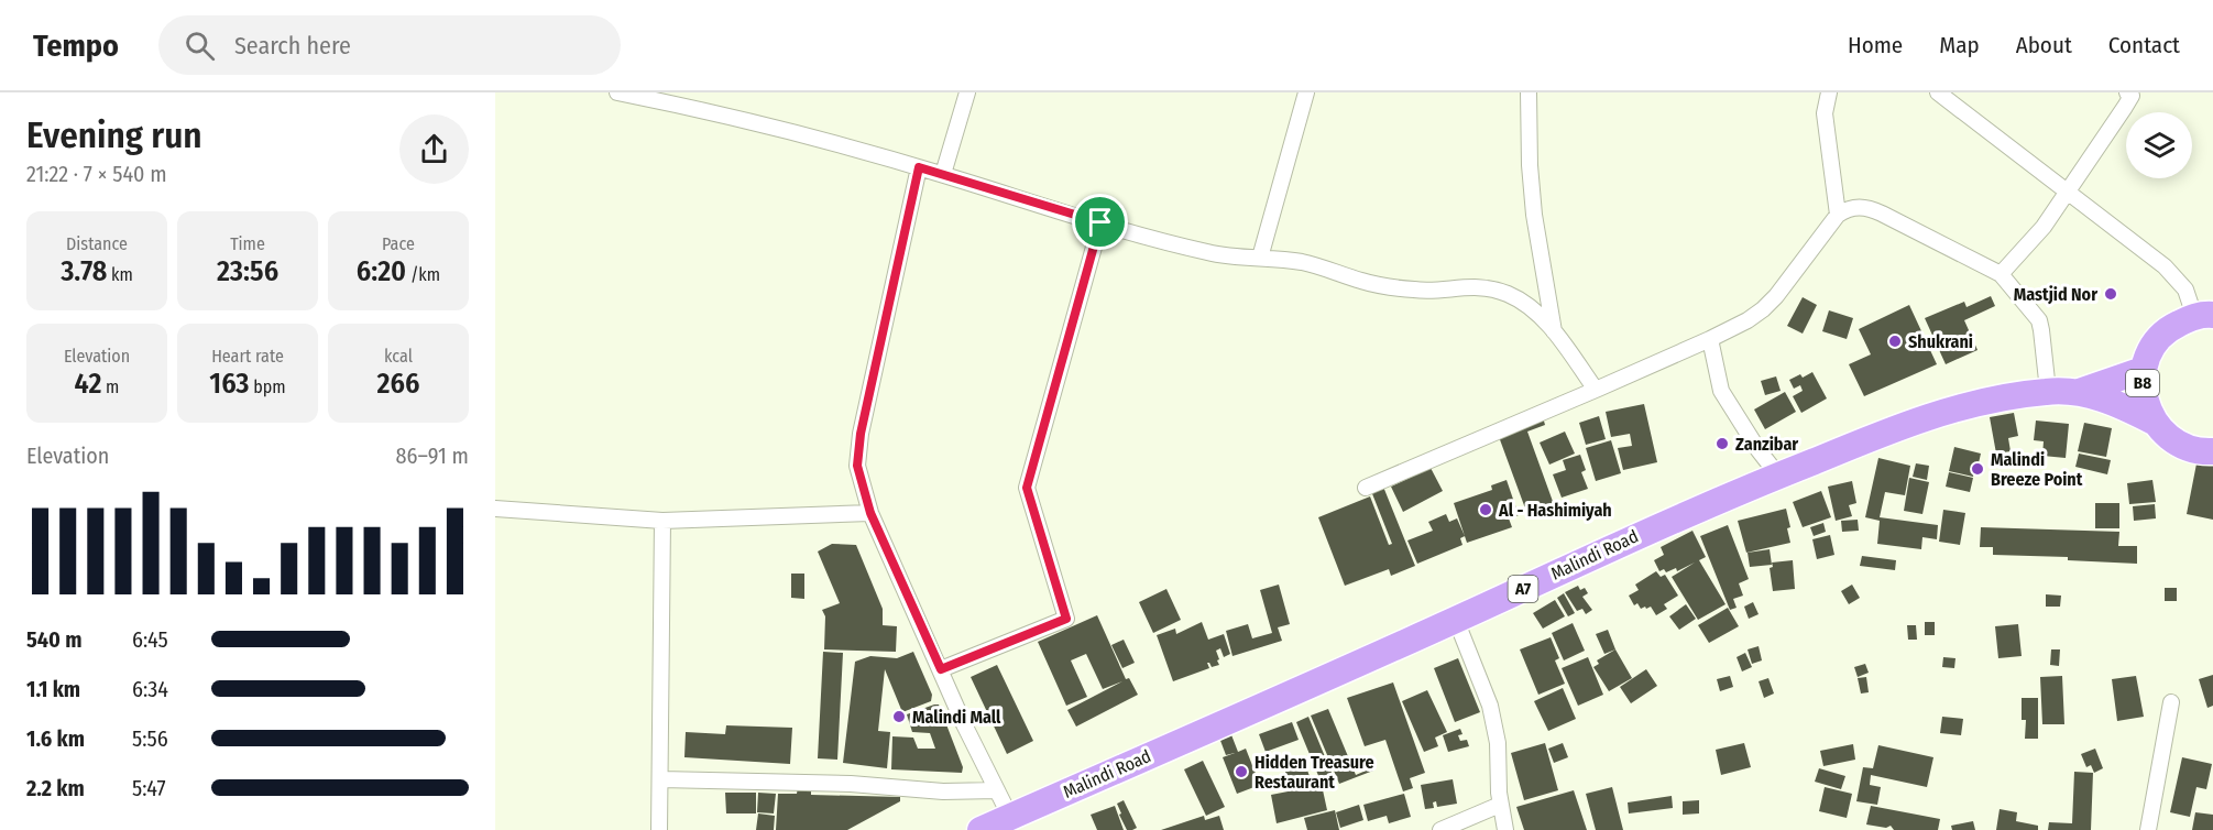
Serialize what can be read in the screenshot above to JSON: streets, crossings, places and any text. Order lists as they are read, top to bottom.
{
  "streets": {
    "highway": ["B8", "Malindi Road", "A7"]
  },
  "crossings": [
    ["B8", "Malindi Road"]
  ],
  "places": [
    "Mastjid Nor",
    "Shukrani",
    "Zanzibar",
    "Malindi Breeze Point",
    "Al - Hashimiyah",
    "Malindi Mall",
    "Hidden Treasure Restaurant"
  ],
  "page": {
    "header": "Tempo",
    "search": "Search here",
    "nav": [
      "Home",
      "Map",
      "About",
      "Contact"
    ],
    "heading": ["Evening run", "21:22 · 7 × 540 m"],
    "stats": [
      ["Distance", "3.78 km"],
      ["Time", "23:56"],
      ["Pace", "6:20 /km"],
      ["Elevation", "42 m"],
      ["Heart rate", "163 bpm"],
      ["kcal", "266"]
    ],
    "chart": ["Elevation", "86–91 m"],
    "list": [
      {
        "name": "540 m",
        "note": "6:45"
      },
      {
        "name": "1.1 km",
        "note": "6:34"
      },
      {
        "name": "1.6 km",
        "note": "5:56"
      },
      {
        "name": "2.2 km",
        "note": "5:47"
      }
    ]
  }
}
